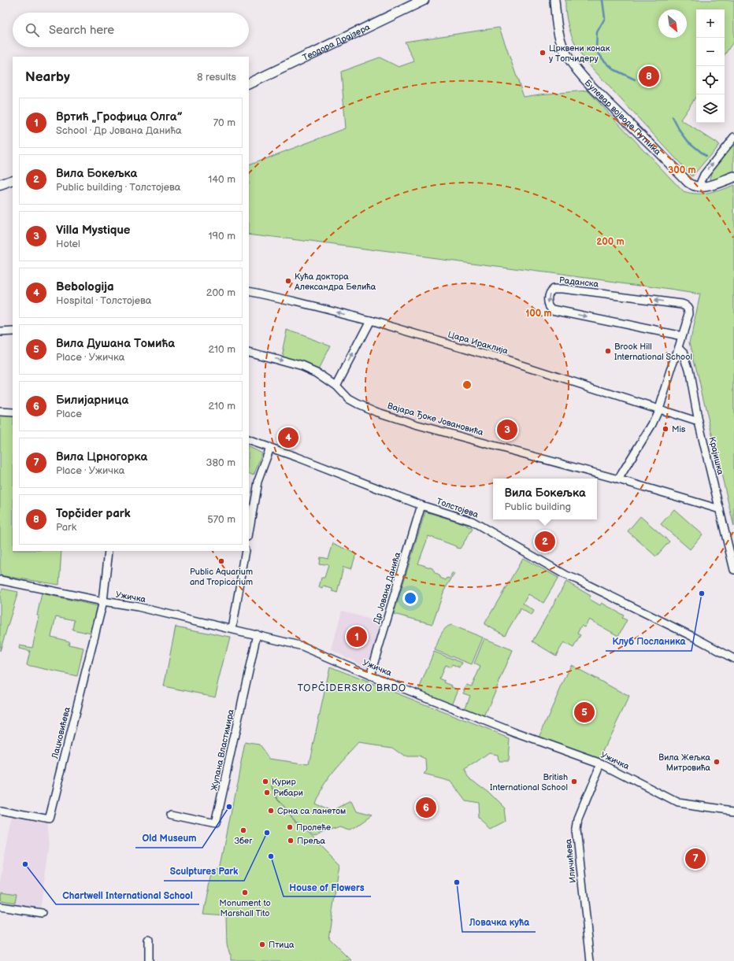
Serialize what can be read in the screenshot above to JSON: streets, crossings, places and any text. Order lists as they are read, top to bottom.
{
  "streets": {
    "main road": ["Теодора Драјзера"],
    "street": [
      "Булевар војводе Путника",
      "Раданска",
      "Цара Ираклија",
      "Вајара Ђоке Јовановића",
      "Крајишка",
      "Толстојева",
      "Др Јована Данића",
      "Ужичка",
      "Лацковићева",
      "Жупана Властимира",
      "Иличићева"
    ]
  },
  "crossings": [
    ["Раданска", "Цара Ираклија"],
    ["Раданска", "Вајара Ђоке Јовановића"],
    ["Раданска", "Крајишка"],
    ["Цара Ираклија", "Крајишка"],
    ["Вајара Ђоке Јовановића", "Крајишка"],
    ["Толстојева", "Др Јована Данића"],
    ["Др Јована Данића", "Ужичка"],
    ["Ужичка", "Лацковићева"],
    ["Ужичка", "Жупана Властимира"],
    ["Ужичка", "Иличићева"]
  ],
  "districts": ["TOPČIDERSKO BRDO"],
  "places": [
    "Црквени конак у Топчидеру",
    "Кућа доктора Александра Белића",
    "Brook Hill International School",
    "Mis",
    "Public Aquarium and Tropicarium",
    "Клуб Посланика",
    "Вила Жељка Митровића",
    "Курир",
    "British International School",
    "Рибари",
    "Old Museum",
    "Срна са ланетом",
    "Пролеће",
    "Збег",
    "Sculptures Park",
    "Преља",
    "House of Flowers",
    "Chartwell International School",
    "Ловачка кућа",
    "Monument to Marshall Tito",
    "Птица"
  ],
  "north": "bottom right",
  "page": {
    "map_buttons": ["+", "−"],
    "search": "Search here",
    "heading": ["Nearby", "8 results"],
    "pins": [
      "8",
      "3",
      "4",
      "2",
      "1",
      "5",
      "6",
      "7"
    ],
    "list": [
      {
        "mark": "1",
        "name": "Вртић „Грофица Олга”",
        "note": "School · Др Јована Данића",
        "value": "70 m"
      },
      {
        "mark": "2",
        "name": "Вила Бокељка",
        "note": "Public building · Толстојева",
        "value": "140 m"
      },
      {
        "mark": "3",
        "name": "Villa Mystique",
        "note": "Hotel",
        "value": "190 m"
      },
      {
        "mark": "4",
        "name": "Bebologija",
        "note": "Hospital · Толстојева",
        "value": "200 m"
      },
      {
        "mark": "5",
        "name": "Вила Душана Томића",
        "note": "Place · Ужичка",
        "value": "210 m"
      },
      {
        "mark": "6",
        "name": "Билијарница",
        "note": "Place",
        "value": "210 m"
      },
      {
        "mark": "7",
        "name": "Вила Црногорка",
        "note": "Place · Ужичка",
        "value": "380 m"
      },
      {
        "mark": "8",
        "name": "Topčider park",
        "note": "Park",
        "value": "570 m"
      }
    ],
    "popup": ["Вила Бокељка", "Public building"]
  },
  "rings": ["300 m", "200 m", "100 m"]
}
